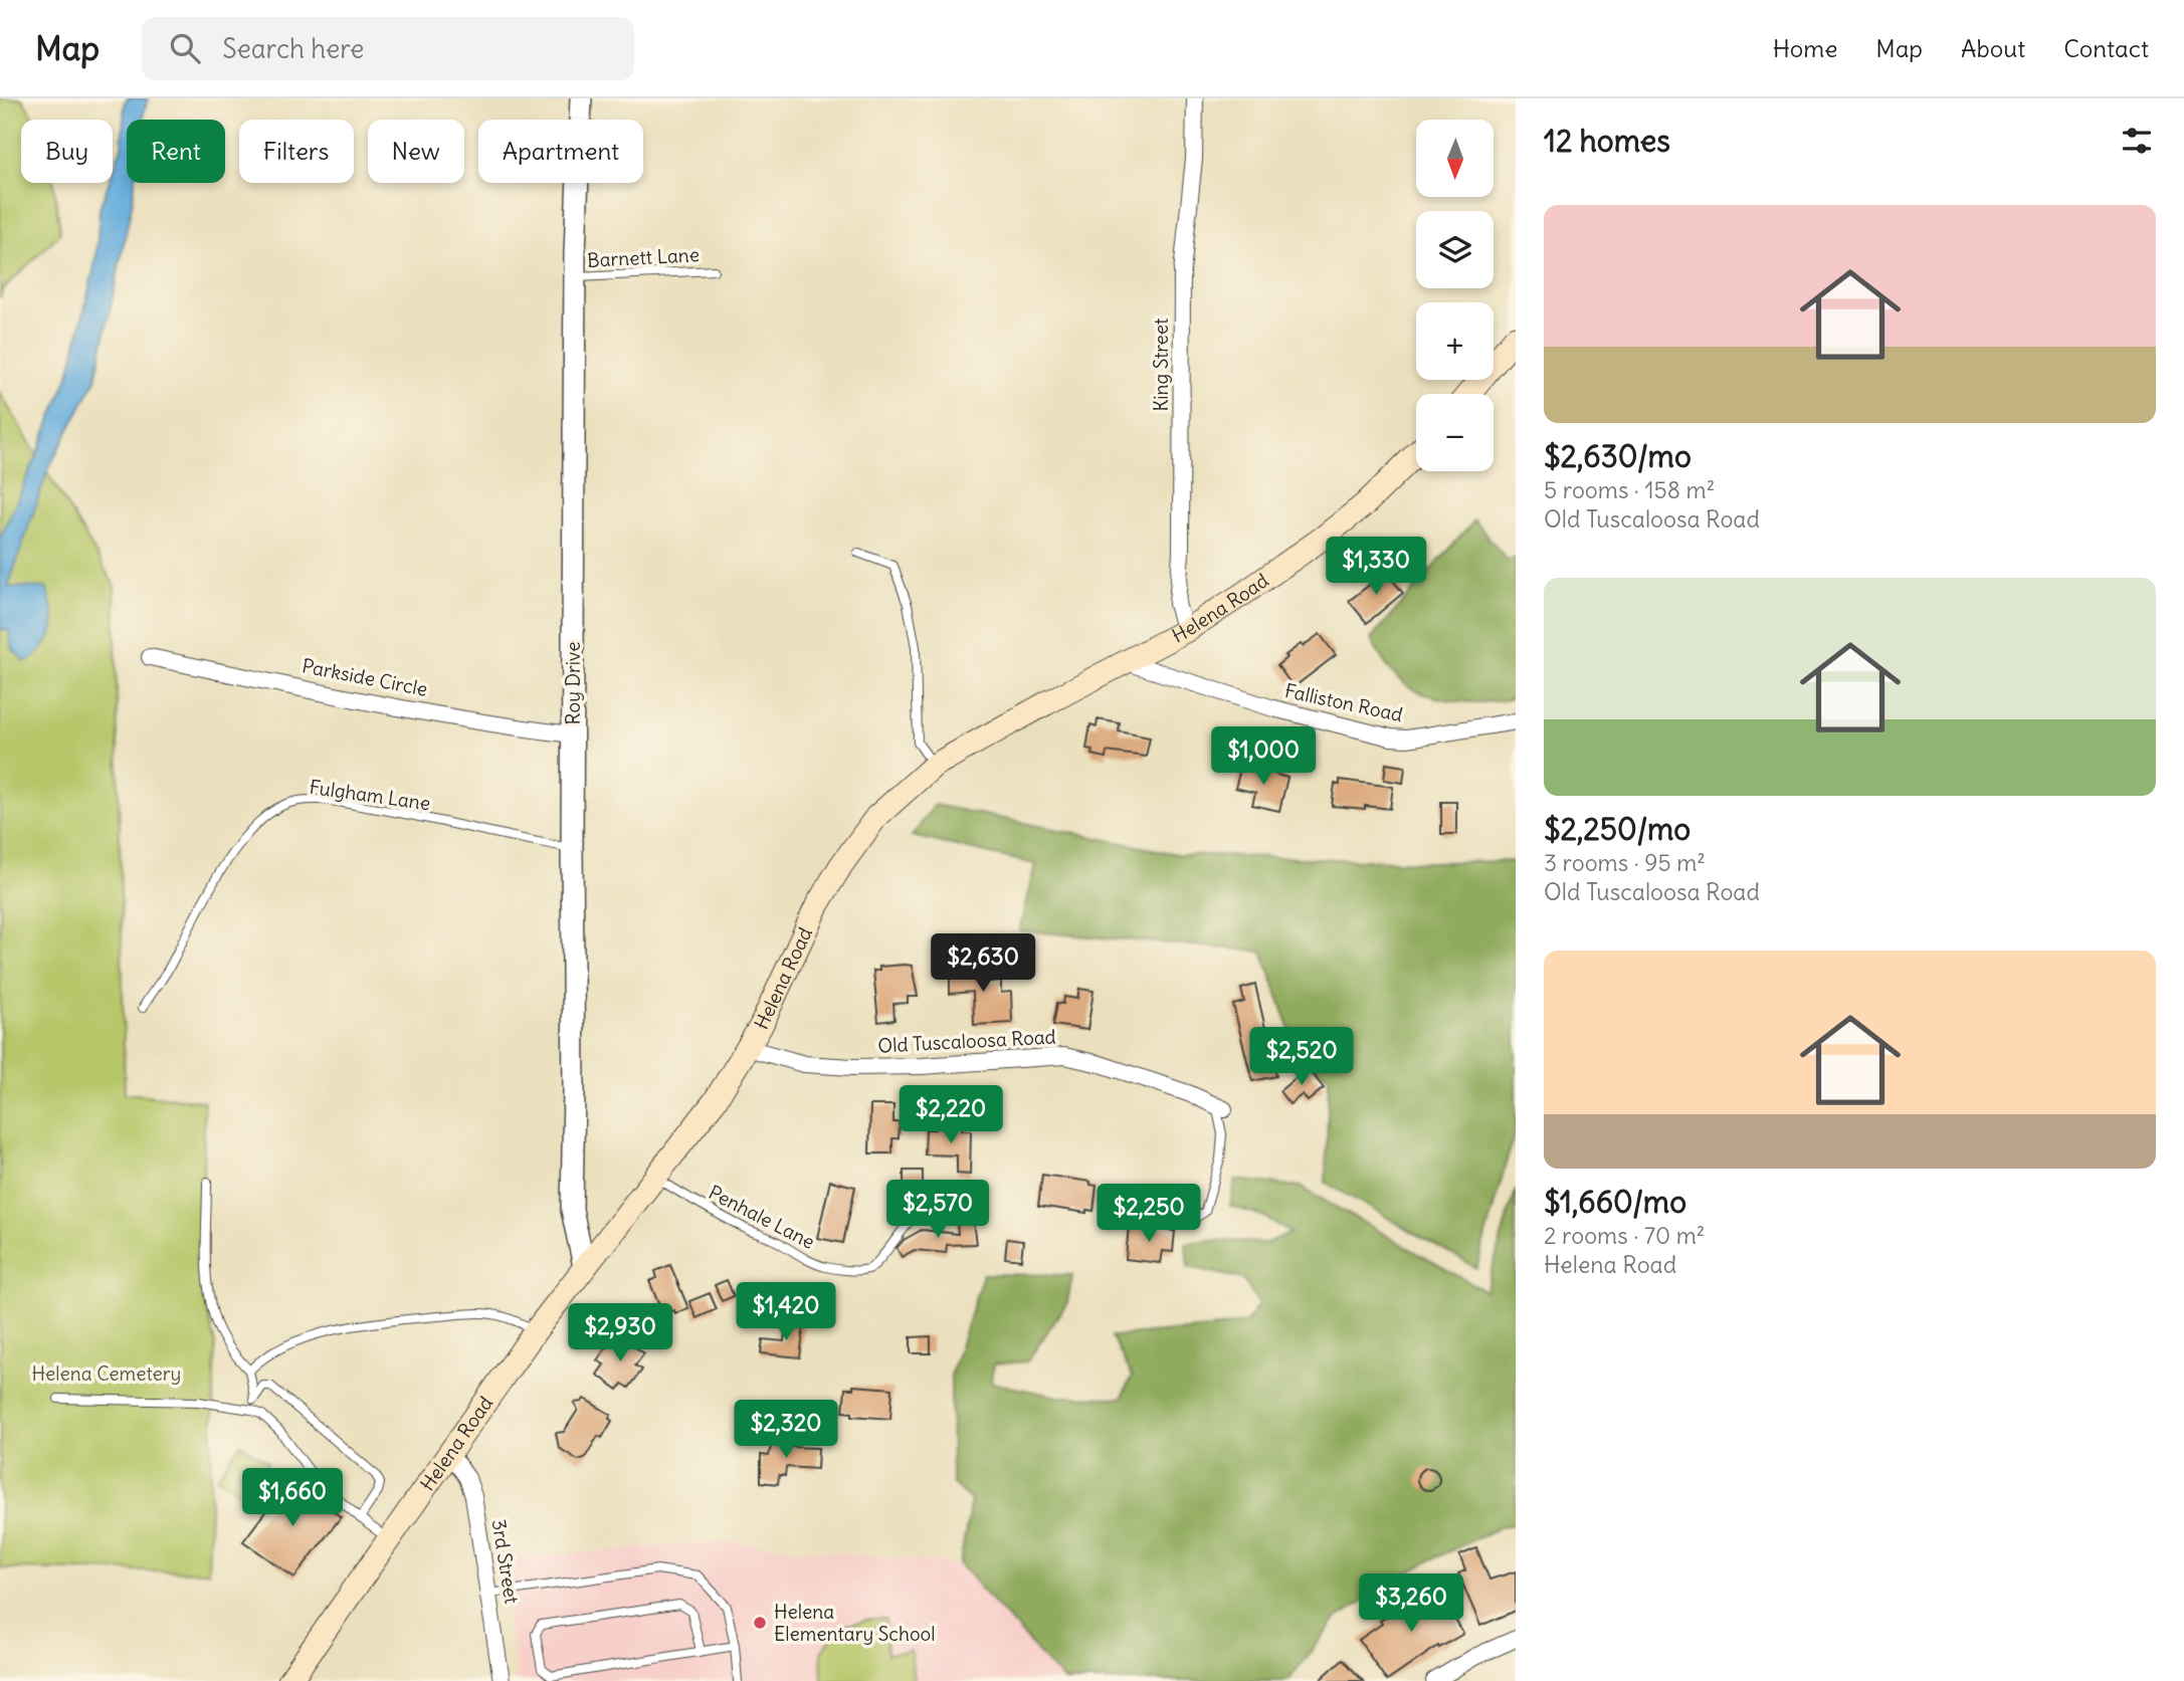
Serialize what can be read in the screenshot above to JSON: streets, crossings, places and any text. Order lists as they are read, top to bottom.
{
  "streets": {
    "main road": ["Helena Road"],
    "street": [
      "King Street",
      "Parkside Circle",
      "Roy Drive",
      "Falliston Road",
      "Old Tuscaloosa Road",
      "3rd Street"
    ],
    "lane": ["Barnett Lane", "Fulgham Lane", "Penhale Lane"]
  },
  "crossings": [
    ["Barnett Lane", "Roy Drive"],
    ["King Street", "Helena Road"],
    ["Helena Road", "Roy Drive"],
    ["Helena Road", "Falliston Road"],
    ["Helena Road", "Old Tuscaloosa Road"],
    ["Helena Road", "Penhale Lane"],
    ["Helena Road", "3rd Street"],
    ["Parkside Circle", "Roy Drive"],
    ["Roy Drive", "Fulgham Lane"]
  ],
  "parks": ["Helena Cemetery"],
  "places": ["Helena Elementary School"],
  "north": "bottom",
  "page": {
    "header": "Map",
    "search": "Search here",
    "nav": [
      "Home",
      "Map",
      "About",
      "Contact"
    ],
    "heading": "12 homes",
    "map_buttons": ["+", "−"],
    "chip": [
      "Buy",
      "Rent",
      "Filters",
      "New",
      "Apartment"
    ],
    "list": [
      {
        "name": "$2,630/mo",
        "note": "5 rooms · 158 m² · Old Tuscaloosa Road"
      },
      {
        "name": "$2,250/mo",
        "note": "3 rooms · 95 m² · Old Tuscaloosa Road"
      },
      {
        "name": "$1,660/mo",
        "note": "2 rooms · 70 m² · Helena Road"
      }
    ],
    "price": [
      "$1,330",
      "$1,000",
      "$2,630",
      "$2,520",
      "$2,220",
      "$2,570",
      "$2,250",
      "$1,420",
      "$2,930",
      "$2,320",
      "$1,660",
      "$3,260"
    ]
  }
}
